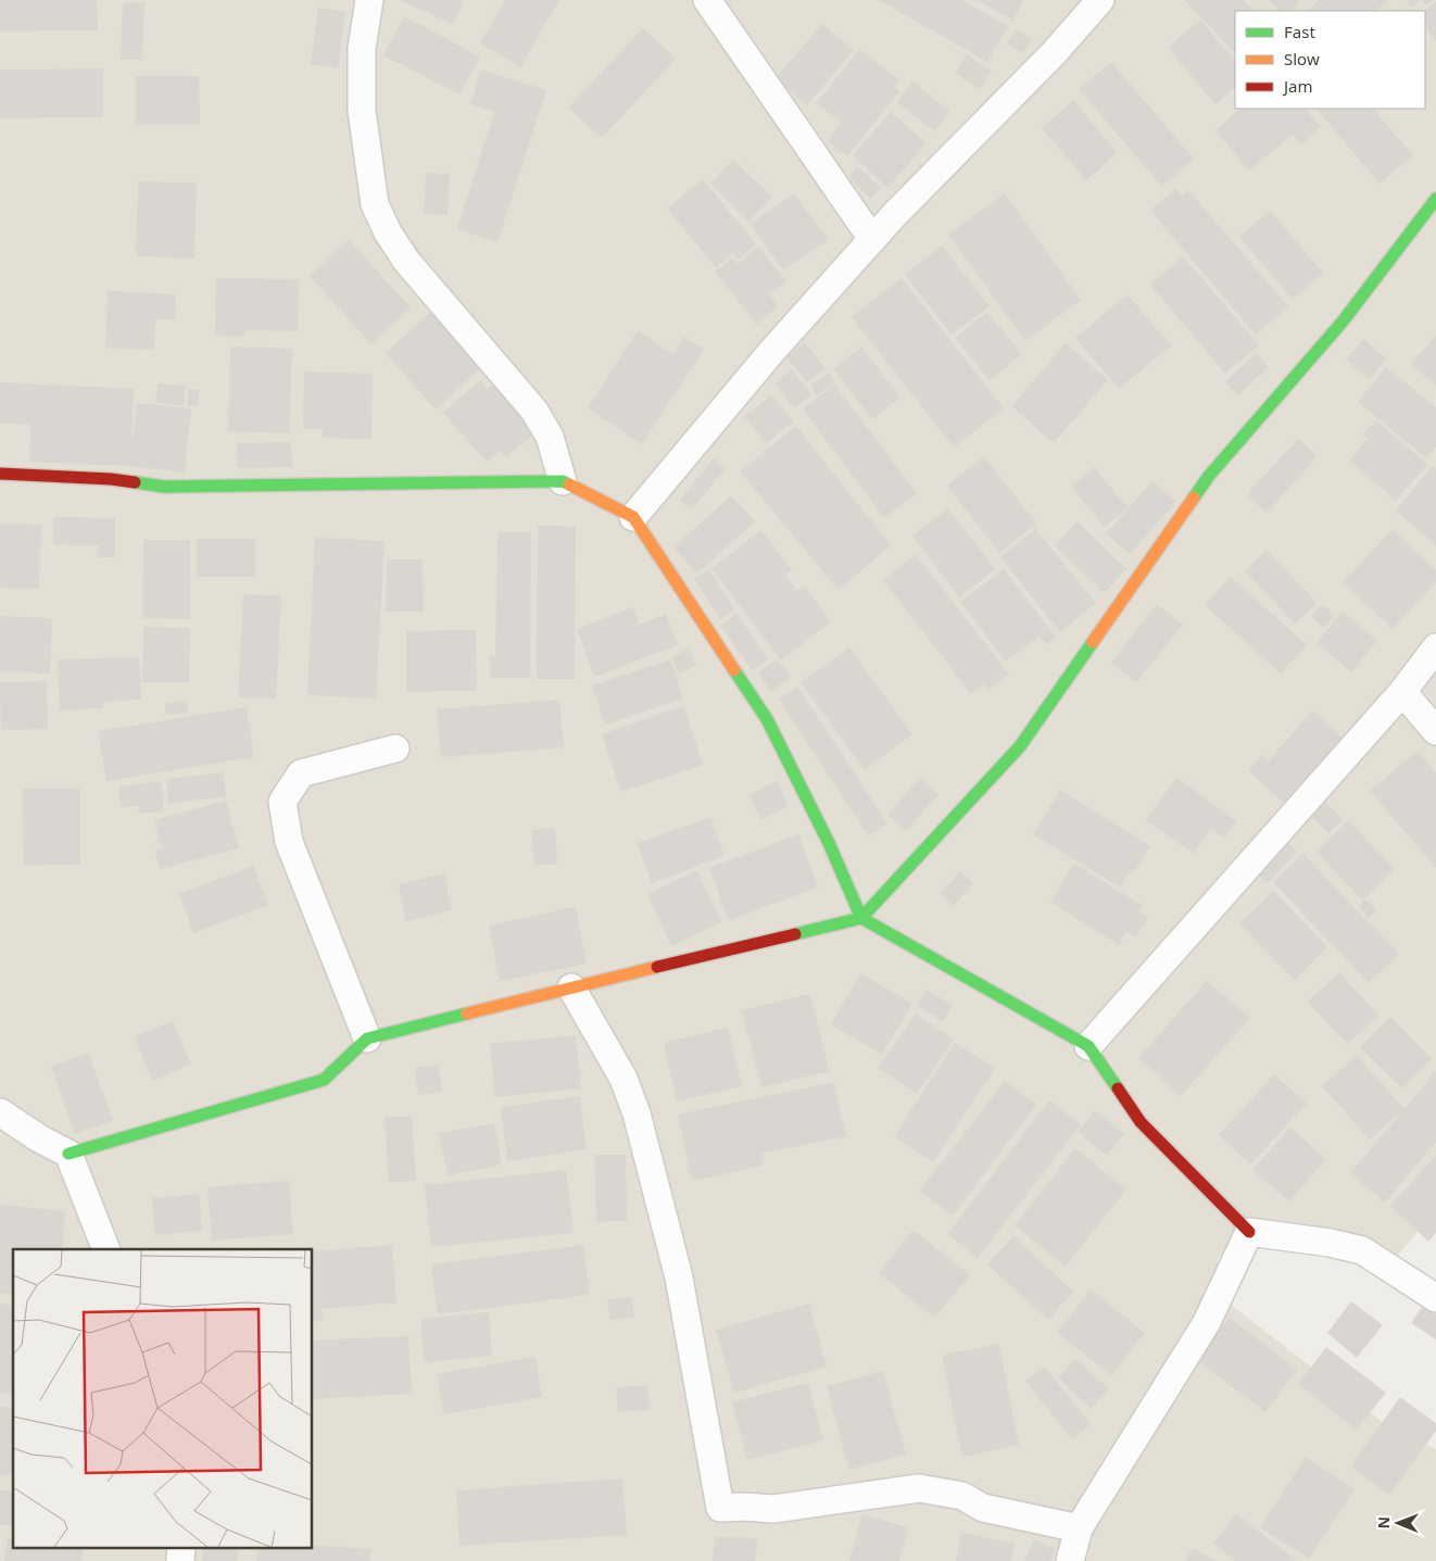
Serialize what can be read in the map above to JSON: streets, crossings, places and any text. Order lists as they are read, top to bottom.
{
  "legend": ["Fast", "Slow", "Jam"],
  "north": "left"
}
